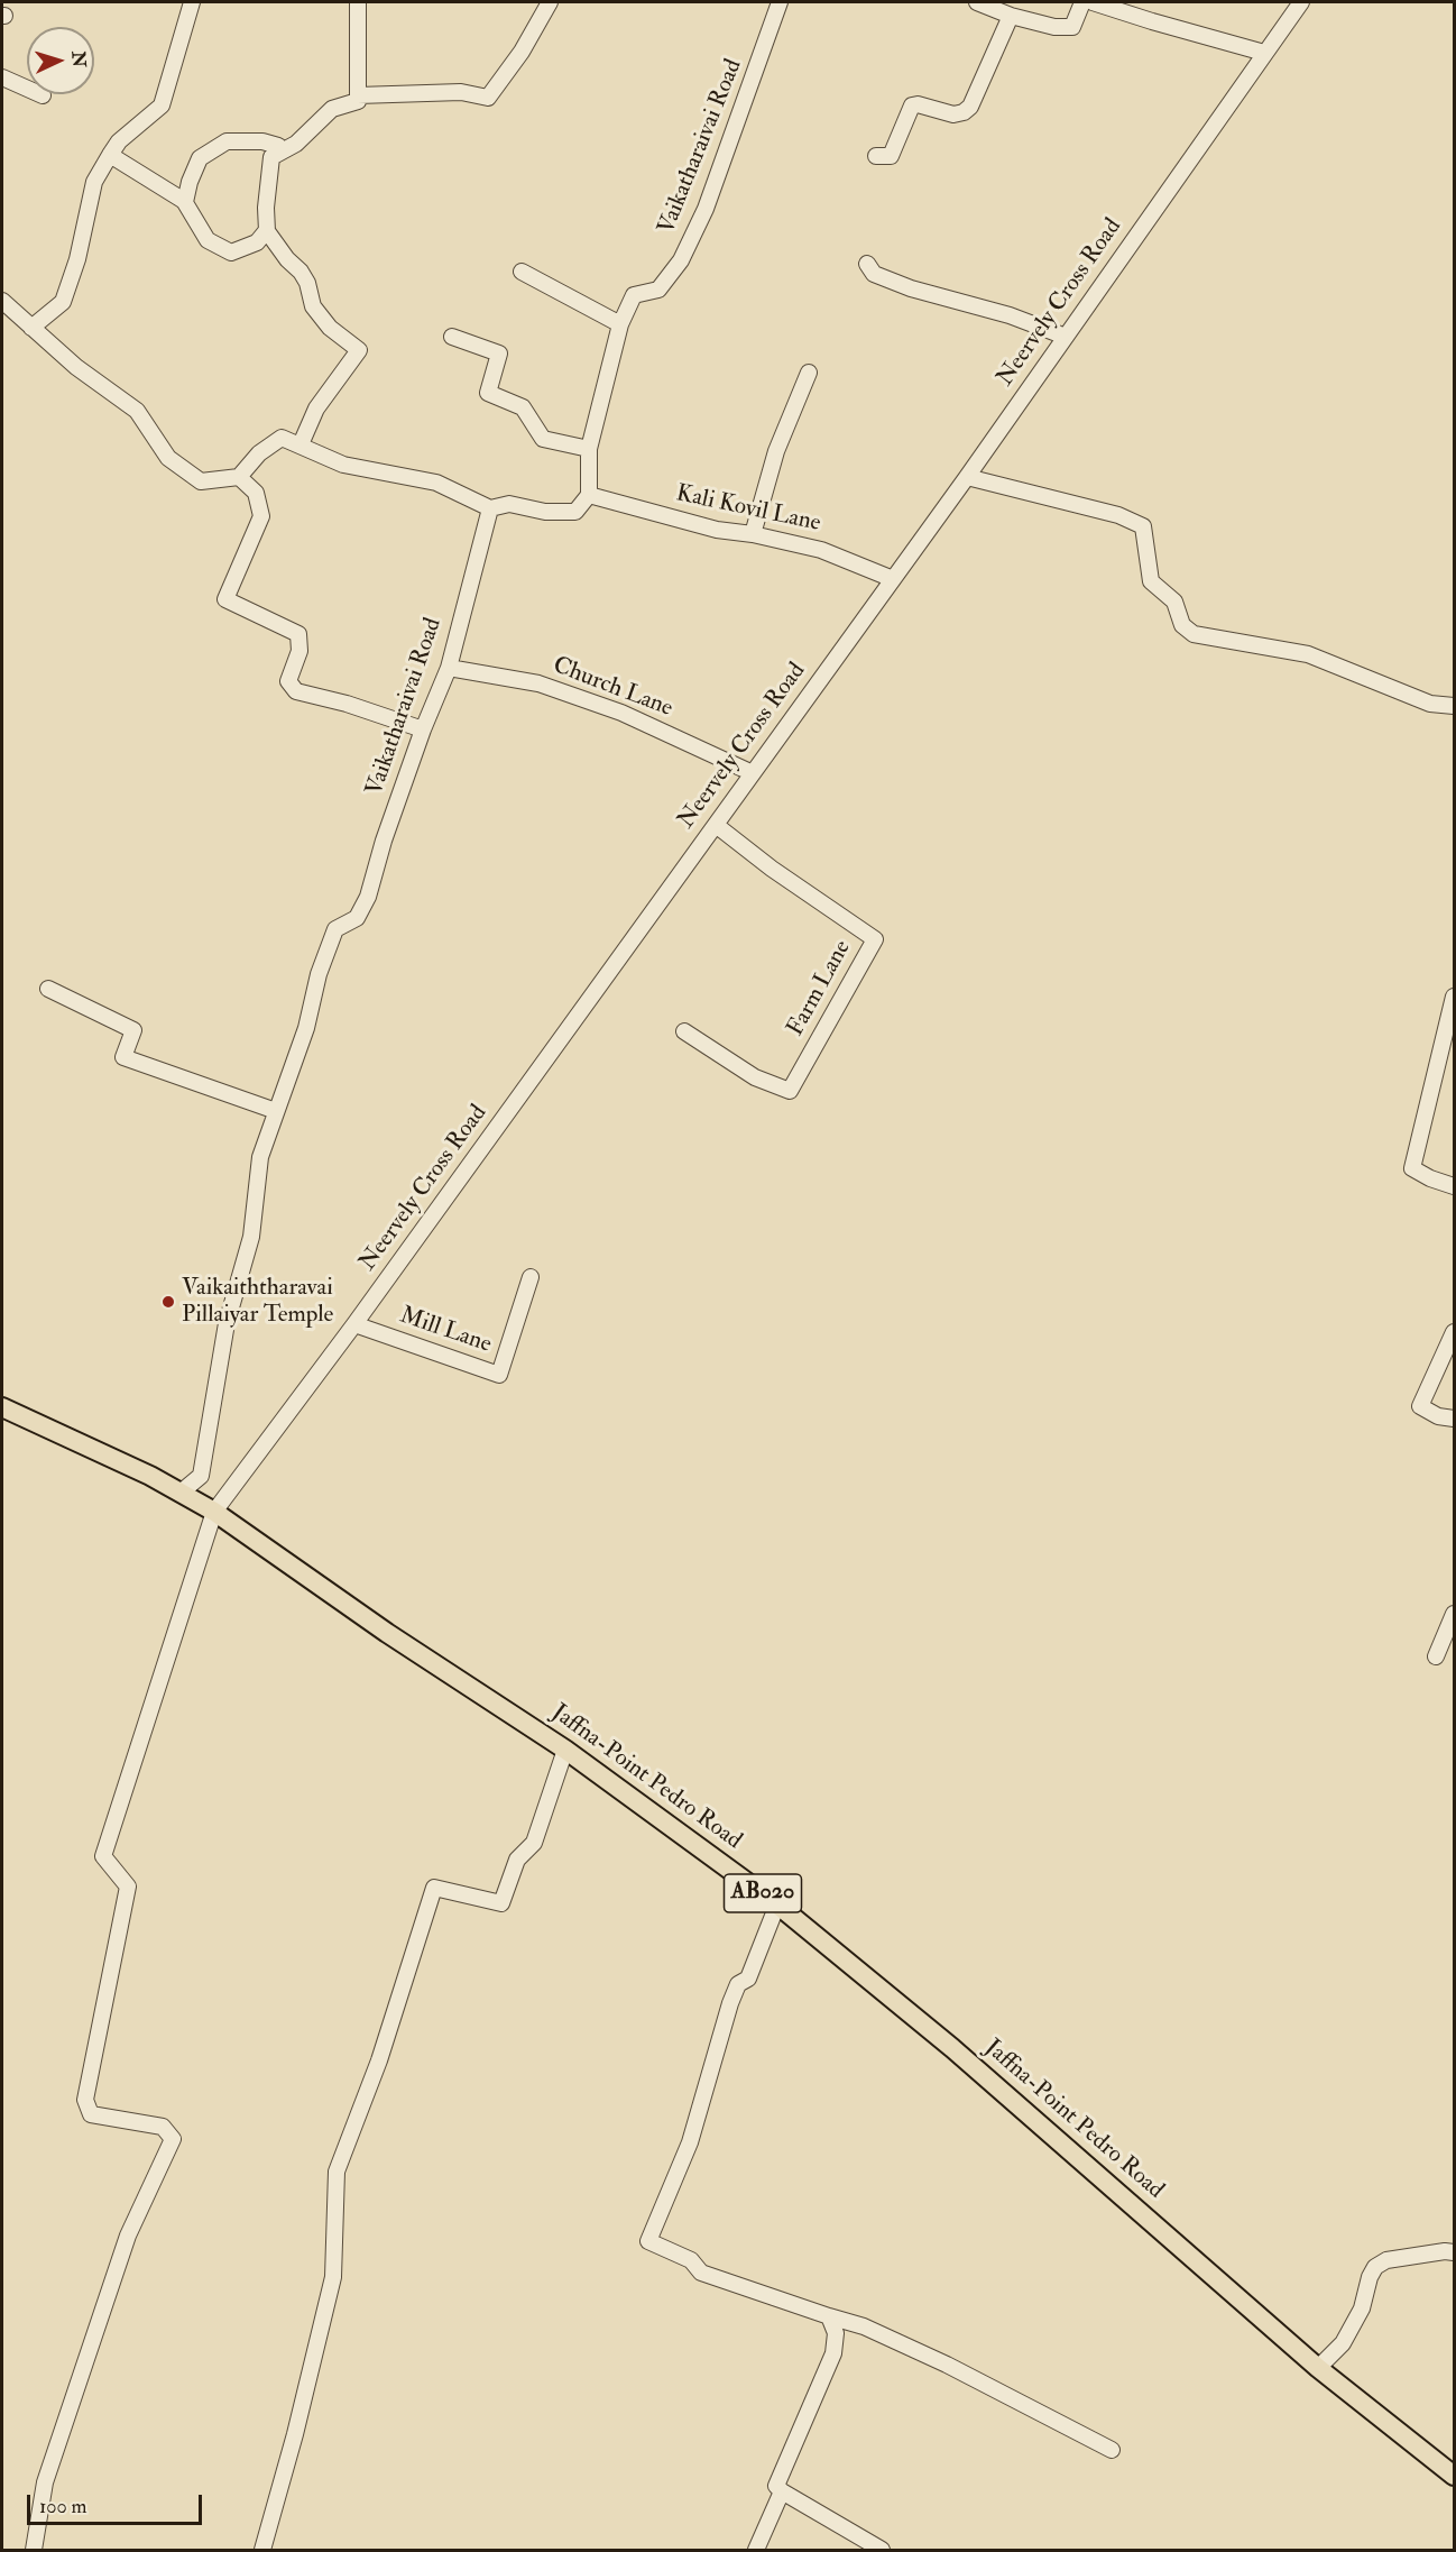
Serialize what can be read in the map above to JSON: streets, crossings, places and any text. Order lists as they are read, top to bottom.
{
  "streets": {
    "main road": ["Jaffna-Point Pedro Road", "AB020"],
    "street": [
      "Vaikatharaivai Road",
      "Neervely Cross Road",
      "Kali Kovil Lane",
      "Church Lane",
      "Farm Lane",
      "Mill Lane"
    ]
  },
  "crossings": [
    ["Vaikatharaivai Road", "Kali Kovil Lane"],
    ["Vaikatharaivai Road", "Church Lane"],
    ["Vaikatharaivai Road", "Jaffna-Point Pedro Road"],
    ["Neervely Cross Road", "Kali Kovil Lane"],
    ["Neervely Cross Road", "Church Lane"],
    ["Neervely Cross Road", "Farm Lane"],
    ["Neervely Cross Road", "Mill Lane"],
    ["Neervely Cross Road", "Jaffna-Point Pedro Road"]
  ],
  "places": ["Vaikaiththaravai Pillaiyar Temple"],
  "scale_bar": "100 m",
  "north": "right"
}
